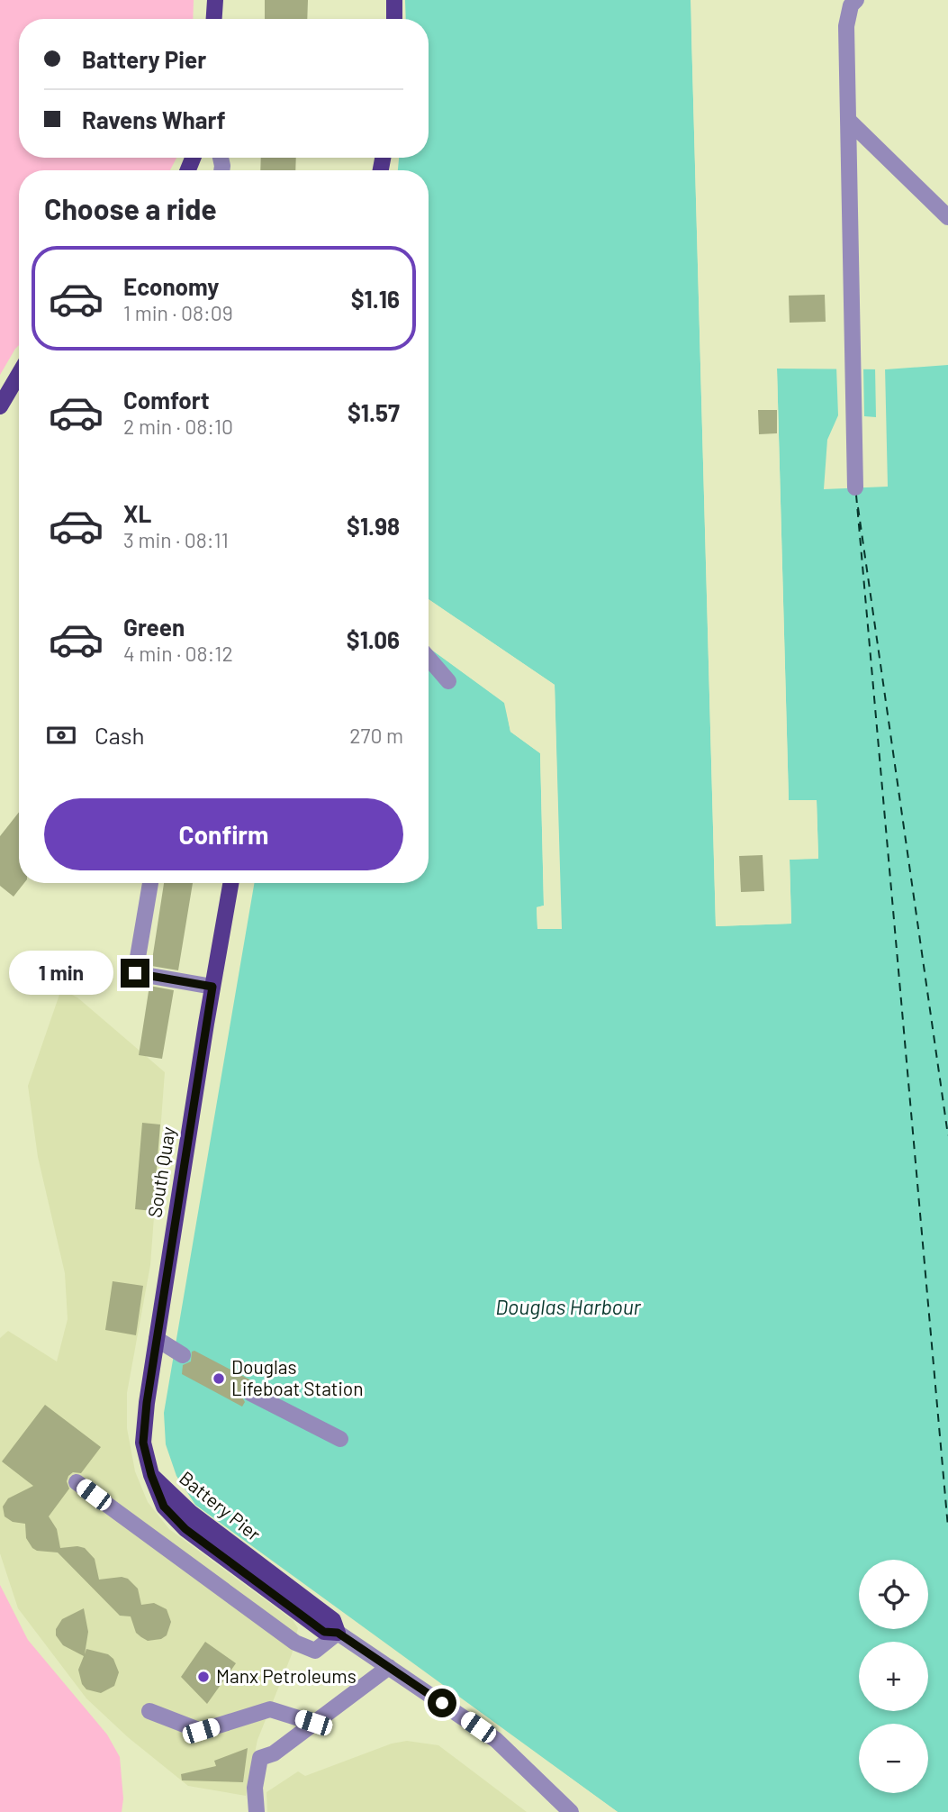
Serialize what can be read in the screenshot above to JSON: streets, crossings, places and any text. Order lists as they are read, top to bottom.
{
  "streets": {
    "main road": ["South Quay", "Battery Pier"]
  },
  "crossings": [
    ["South Quay", "Battery Pier"]
  ],
  "water": ["Douglas Harbour"],
  "places": ["Douglas Lifeboat Station", "Manx Petroleums"],
  "page": {
    "banner": ["Battery Pier", "Ravens Wharf"],
    "heading": "Choose a ride",
    "list": [
      {
        "name": "Economy",
        "note": "1 min · 08:09",
        "value": "$1.16"
      },
      {
        "name": "Comfort",
        "note": "2 min · 08:10",
        "value": "$1.57"
      },
      {
        "name": "XL",
        "note": "3 min · 08:11",
        "value": "$1.98"
      },
      {
        "name": "Green",
        "note": "4 min · 08:12",
        "value": "$1.06"
      }
    ],
    "pay": ["Cash", "270 m"],
    "buttons": "Confirm",
    "bubble": "1 min",
    "map_buttons": ["+", "−"]
  }
}
